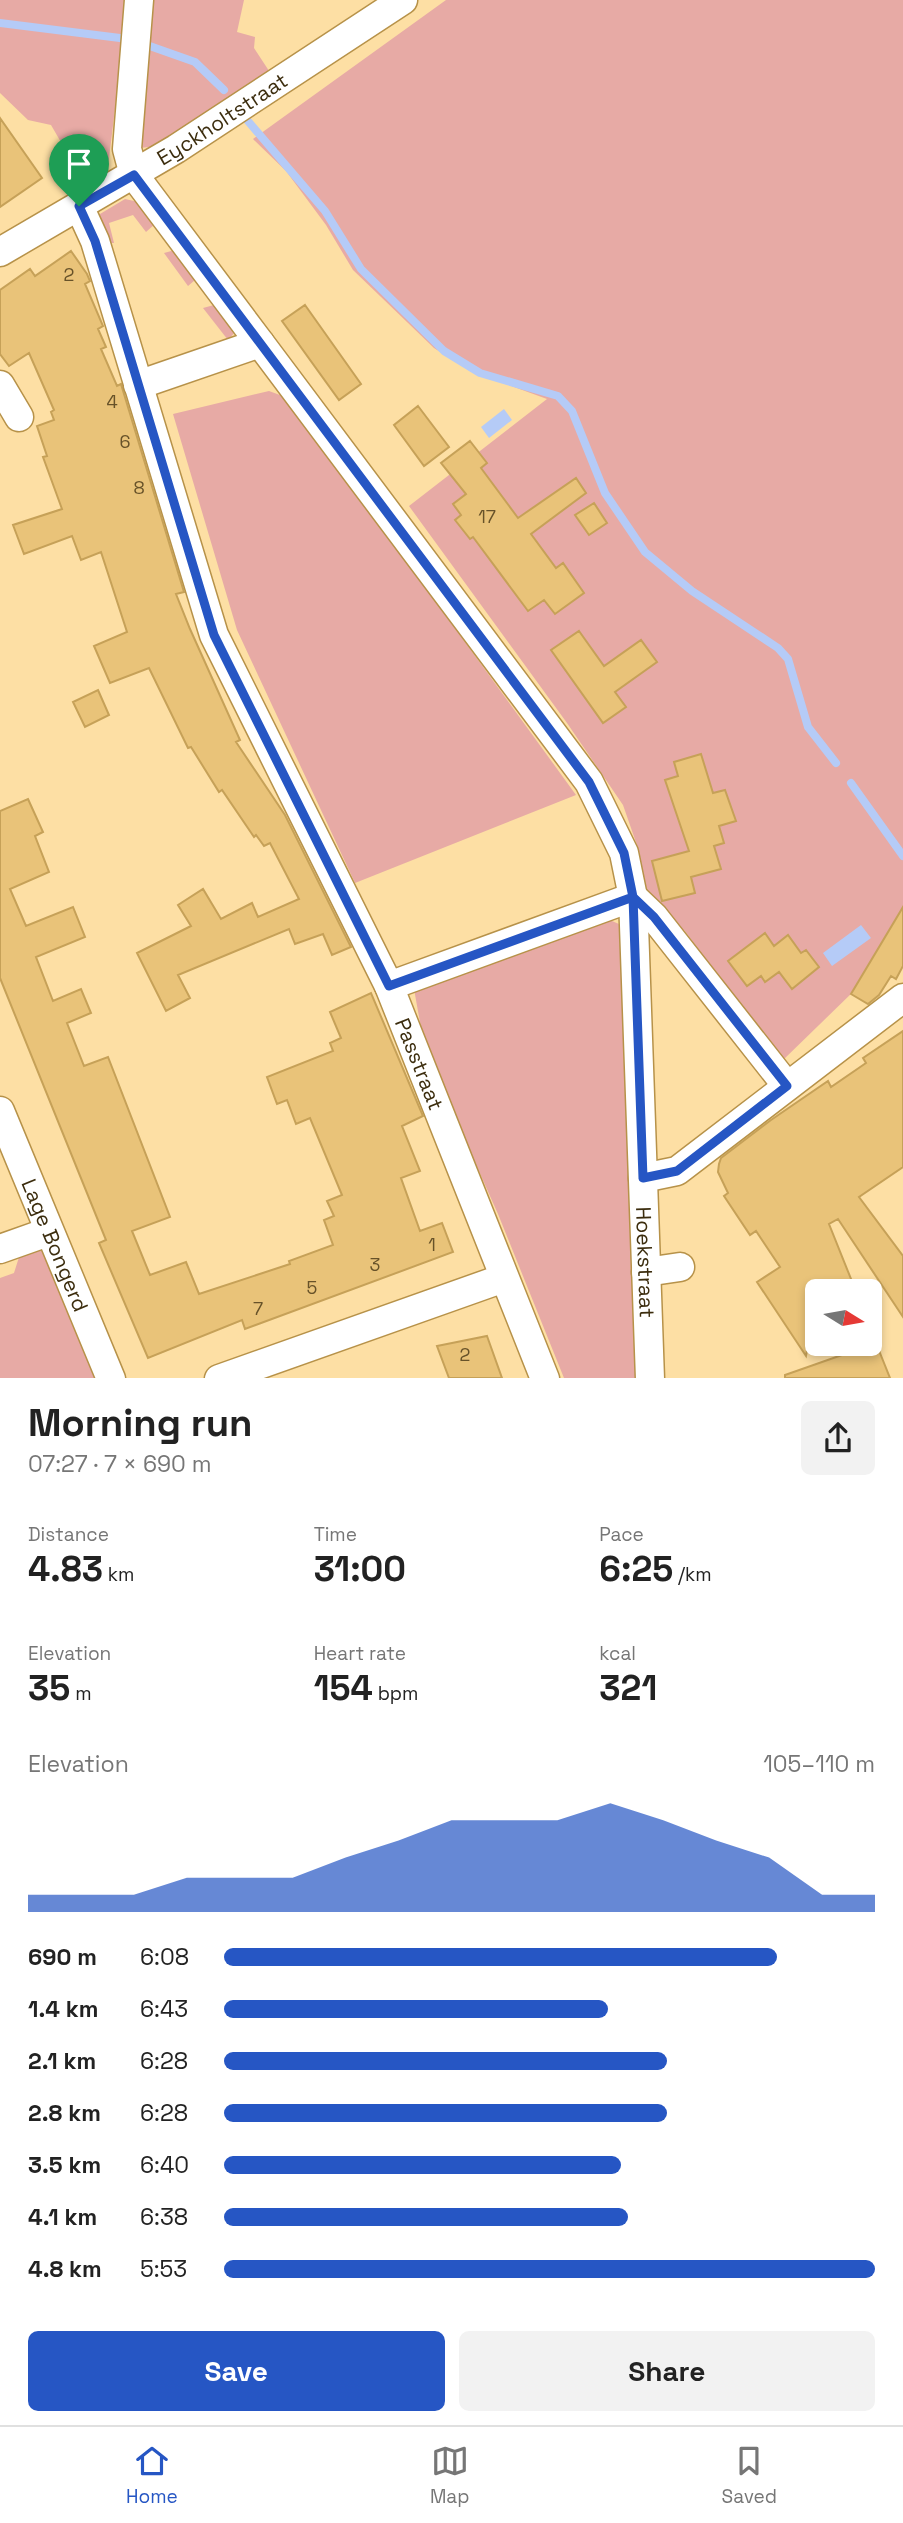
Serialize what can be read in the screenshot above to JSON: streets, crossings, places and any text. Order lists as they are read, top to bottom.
{
  "streets": {
    "street": [
      "Eyckholtstraat",
      "Passtraat",
      "Lage Bongerd",
      "Hoekstraat"
    ]
  },
  "crossings": [
    ["Eyckholtstraat", "Passtraat"],
    ["Eyckholtstraat", "Hoekstraat"]
  ],
  "house_numbers": [
    "2",
    "4",
    "6",
    "8",
    "17",
    "1",
    "3",
    "5",
    "7",
    "2"
  ],
  "north": "right",
  "page": {
    "heading": ["Morning run", "07:27 · 7 × 690 m"],
    "stats": [
      ["Distance", "4.83 km"],
      ["Time", "31:00"],
      ["Pace", "6:25 /km"],
      ["Elevation", "35 m"],
      ["Heart rate", "154 bpm"],
      ["kcal", "321"]
    ],
    "chart": ["Elevation", "105–110 m"],
    "list": [
      {
        "name": "690 m",
        "note": "6:08"
      },
      {
        "name": "1.4 km",
        "note": "6:43"
      },
      {
        "name": "2.1 km",
        "note": "6:28"
      },
      {
        "name": "2.8 km",
        "note": "6:28"
      },
      {
        "name": "3.5 km",
        "note": "6:40"
      },
      {
        "name": "4.1 km",
        "note": "6:38"
      },
      {
        "name": "4.8 km",
        "note": "5:53"
      }
    ],
    "buttons": ["Save", "Share"],
    "tabs": ["Home", "Map", "Saved"]
  }
}
